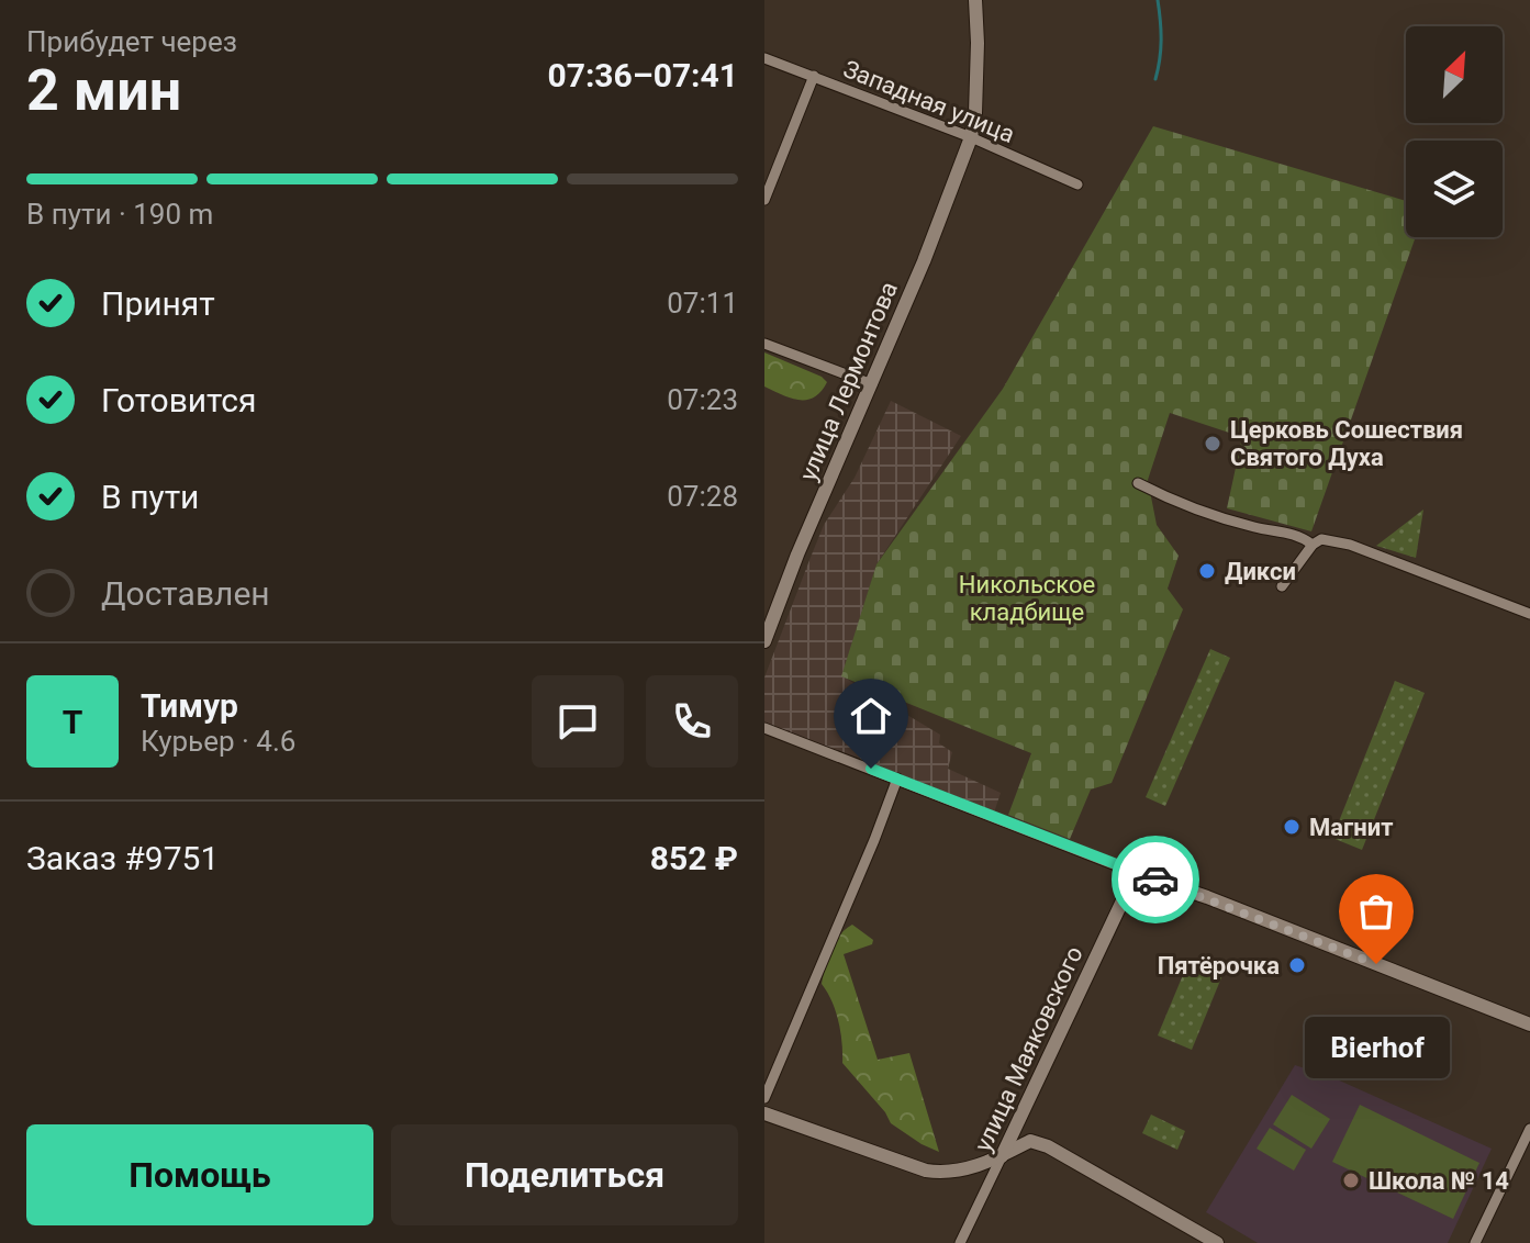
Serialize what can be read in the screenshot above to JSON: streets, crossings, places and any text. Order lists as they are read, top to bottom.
{
  "streets": {
    "main road": ["улица Лермонтова", "улица Маяковского"],
    "street": ["Западная улица"]
  },
  "crossings": [
    ["Западная улица", "улица Лермонтова"]
  ],
  "parks": ["Никольское кладбище"],
  "places": [
    "Церковь Сошествия Святого Духа",
    "Дикси",
    "Магнит",
    "Bierhof",
    "Пятёрочка",
    "Школа № 14"
  ],
  "north": "top right",
  "page": {
    "heading": ["2 мин", "Прибудет через", "07:36–07:41"],
    "panel": [
      "Тимур",
      "Курьер · 4.6",
      "Заказ #9751",
      "852 ₽"
    ],
    "bar": "В пути · 190 m",
    "list": [
      ["Принят", "07:11"],
      ["Готовится", "07:23"],
      ["В пути", "07:28"],
      "Доставлен"
    ],
    "round": "Т",
    "bubble": "Bierhof",
    "buttons": ["Помощь", "Поделиться"]
  }
}
